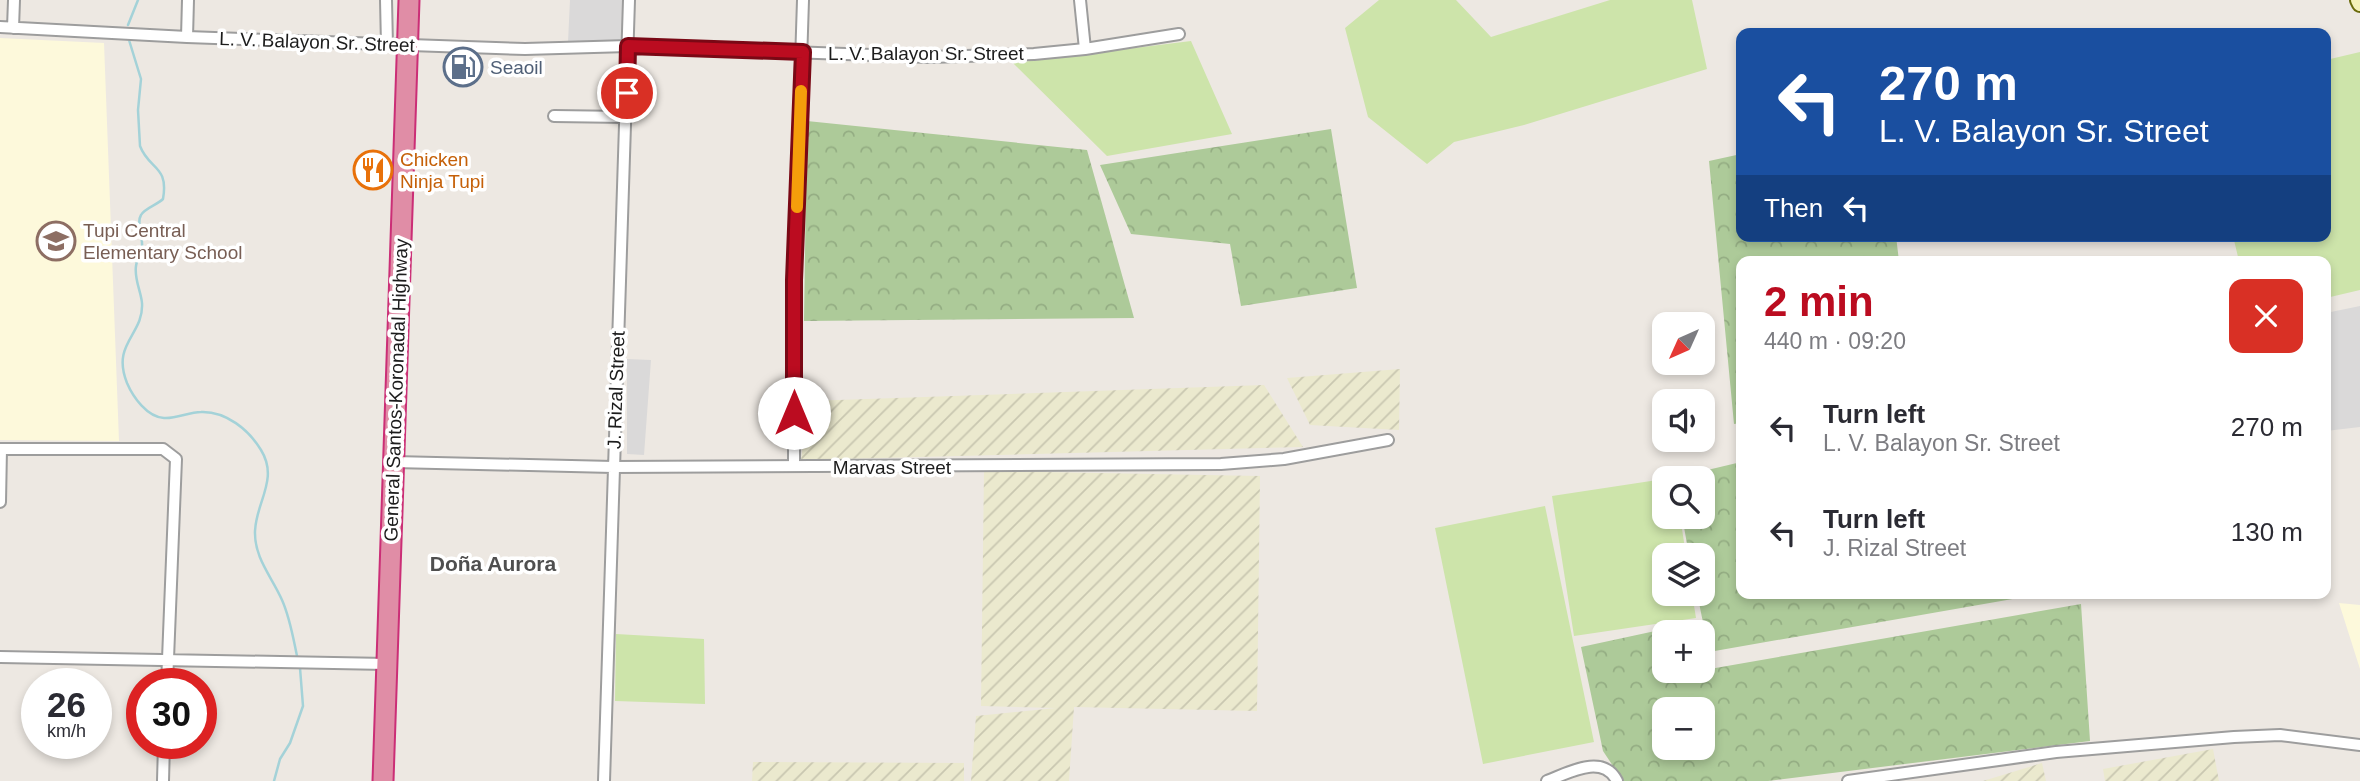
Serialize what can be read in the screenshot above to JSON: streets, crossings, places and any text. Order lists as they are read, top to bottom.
{
  "streets": {
    "highway": ["General Santos-Koronadal Highway"],
    "street": ["L. V. Balayon Sr. Street", "J. Rizal Street", "Marvas Street"]
  },
  "crossings": [
    ["L. V. Balayon Sr. Street", "General Santos-Koronadal Highway"],
    ["L. V. Balayon Sr. Street", "J. Rizal Street"],
    ["General Santos-Koronadal Highway", "Marvas Street"],
    ["J. Rizal Street", "Marvas Street"]
  ],
  "districts": ["Doña Aurora"],
  "places": {
    "fuel station": ["Seaoil"],
    "restaurant": ["Chicken Ninja Tupi"],
    "school or university": ["Tupi Central Elementary School"]
  },
  "north": "bottom left",
  "page": {
    "turn": ["270 m", "L. V. Balayon Sr. Street"],
    "then": "Then",
    "heading": ["2 min", "440 m · 09:20"],
    "map_buttons": ["+", "−"],
    "list": [
      {
        "name": "Turn left",
        "note": "L. V. Balayon Sr. Street",
        "value": "270 m"
      },
      {
        "name": "Turn left",
        "note": "J. Rizal Street",
        "value": "130 m"
      }
    ],
    "speed": "26 km/h",
    "limit": "30"
  }
}
